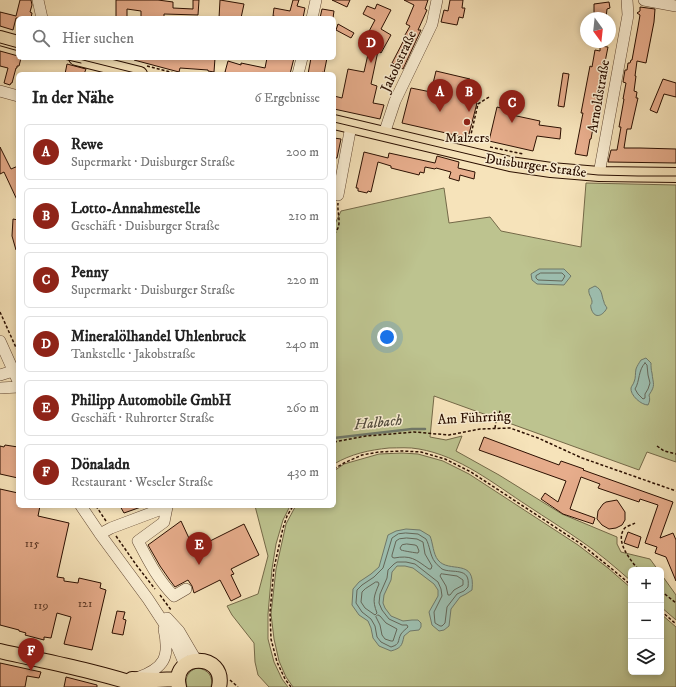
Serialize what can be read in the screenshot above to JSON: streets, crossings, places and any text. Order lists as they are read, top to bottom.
{
  "streets": {
    "main road": ["Duisburger Straße"],
    "street": ["Jakobstraße", "Arnoldstraße"],
    "path": ["Am Führring"]
  },
  "crossings": [
    ["Jakobstraße", "Duisburger Straße"],
    ["Arnoldstraße", "Duisburger Straße"]
  ],
  "water": ["Halbach"],
  "places": ["Malzers"],
  "house_numbers": ["115", "121", "119"],
  "north": "bottom",
  "page": {
    "search": "Hier suchen",
    "pins": [
      "D",
      "A",
      "B",
      "C",
      "E",
      "F"
    ],
    "heading": ["In der Nähe", "6 Ergebnisse"],
    "list": [
      {
        "mark": "A",
        "name": "Rewe",
        "note": "Supermarkt · Duisburger Straße",
        "value": "200 m"
      },
      {
        "mark": "B",
        "name": "Lotto-Annahmestelle",
        "note": "Geschäft · Duisburger Straße",
        "value": "210 m"
      },
      {
        "mark": "C",
        "name": "Penny",
        "note": "Supermarkt · Duisburger Straße",
        "value": "220 m"
      },
      {
        "mark": "D",
        "name": "Mineralölhandel Uhlenbruck",
        "note": "Tankstelle · Jakobstraße",
        "value": "240 m"
      },
      {
        "mark": "E",
        "name": "Philipp Automobile GmbH",
        "note": "Geschäft · Ruhrorter Straße",
        "value": "260 m"
      },
      {
        "mark": "F",
        "name": "Dönaladn",
        "note": "Restaurant · Weseler Straße",
        "value": "430 m"
      }
    ],
    "map_buttons": ["+", "−"]
  }
}
